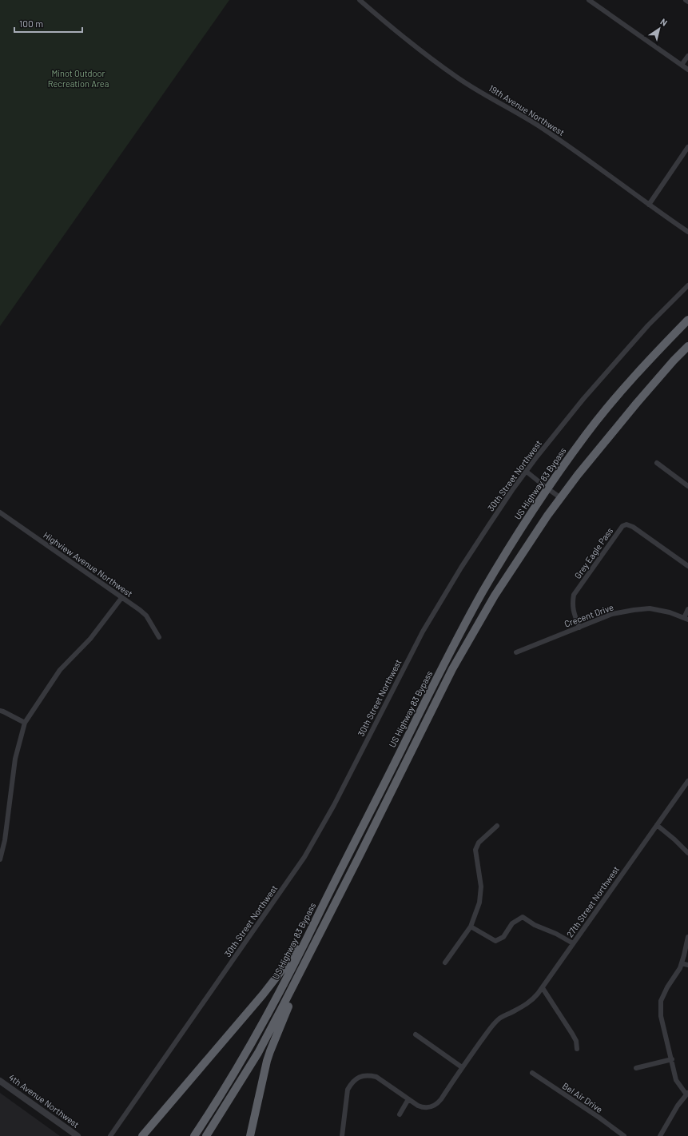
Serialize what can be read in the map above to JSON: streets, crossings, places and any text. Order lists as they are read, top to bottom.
{
  "streets": {
    "highway": ["US Highway 83 Bypass"],
    "street": [
      "19th Avenue Northwest",
      "30th Street Northwest",
      "Grey Eagle Pass",
      "Highview Avenue Northwest",
      "Crecent Drive",
      "27th Street Northwest",
      "Bel Air Drive",
      "4th Avenue Northwest"
    ]
  },
  "crossings": [
    ["Grey Eagle Pass", "Crecent Drive"]
  ],
  "parks": ["Minot Outdoor Recreation Area"],
  "scale_bar": "100 m",
  "north": "top right"
}
